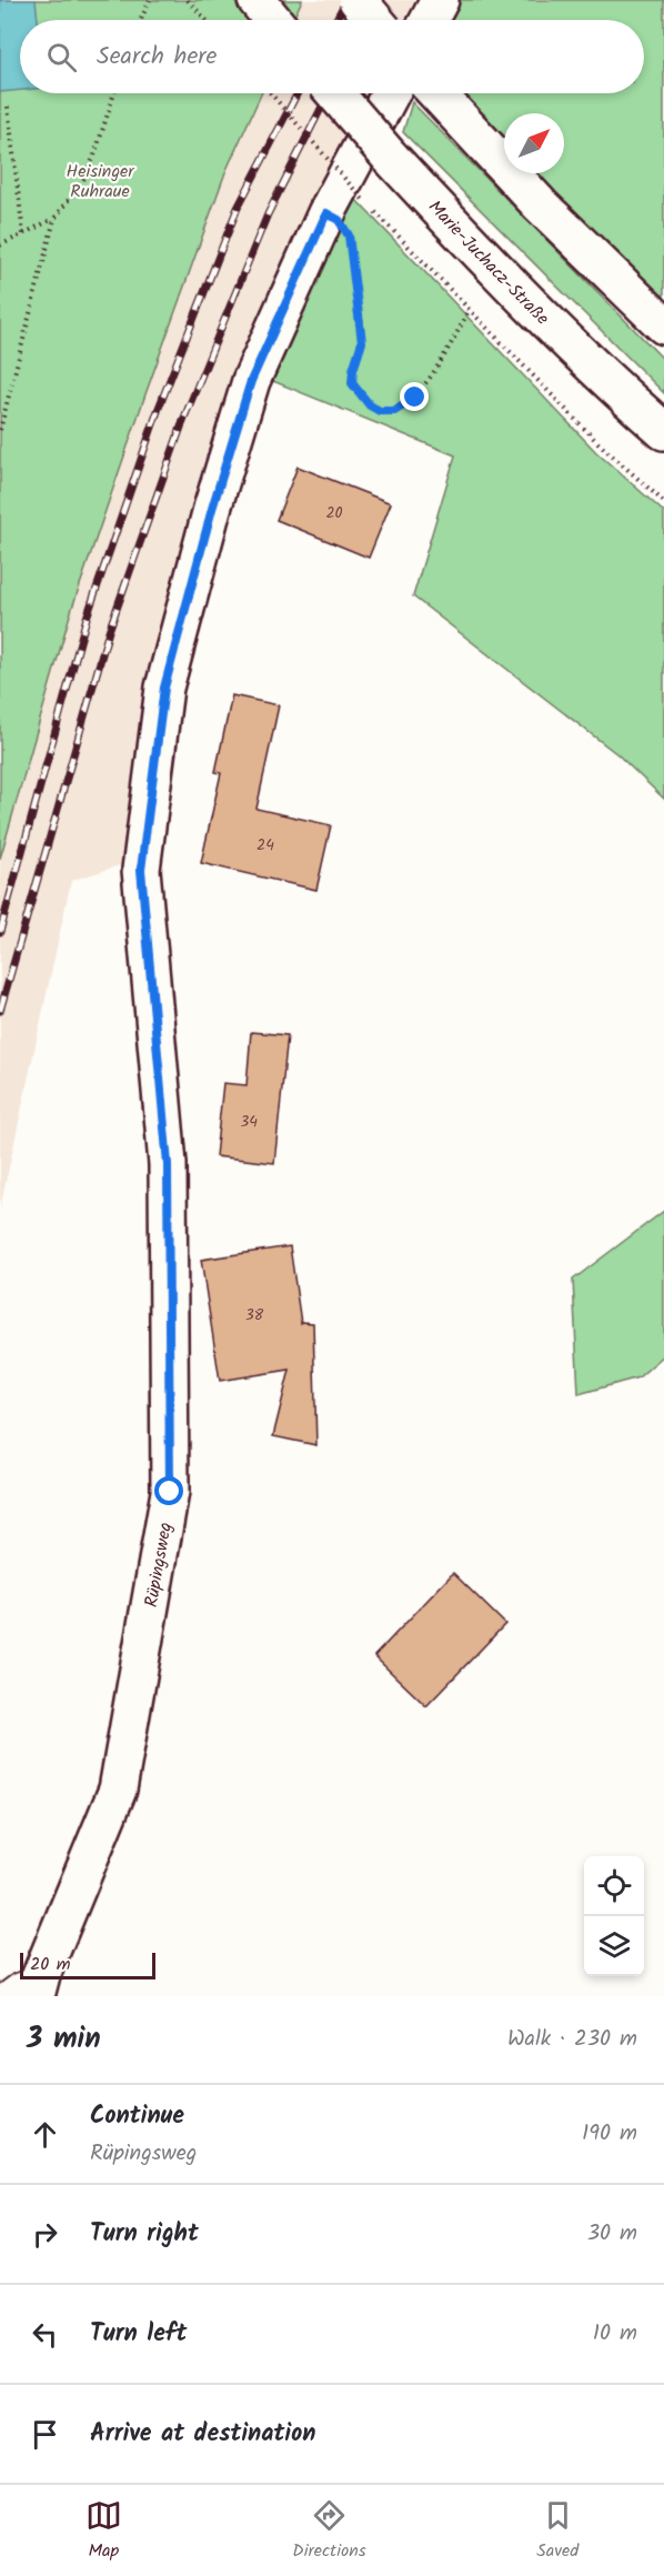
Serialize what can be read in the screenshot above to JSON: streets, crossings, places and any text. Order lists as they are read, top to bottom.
{
  "streets": {
    "street": ["Marie-Juchacz-Straße", "Rüpingsweg"]
  },
  "parks": ["Heisinger Ruhraue"],
  "house_numbers": [
    "20",
    "24",
    "34",
    "38"
  ],
  "scale_bar": "20 m",
  "north": "top right",
  "page": {
    "search": "Search here",
    "scale": "20 m",
    "heading": ["3 min", "Walk · 230 m"],
    "list": [
      ["Continue", "Rüpingsweg", "190 m"],
      ["Turn right", "30 m"],
      ["Turn left", "10 m"],
      "Arrive at destination"
    ],
    "nav": ["Map", "Directions", "Saved"]
  }
}
